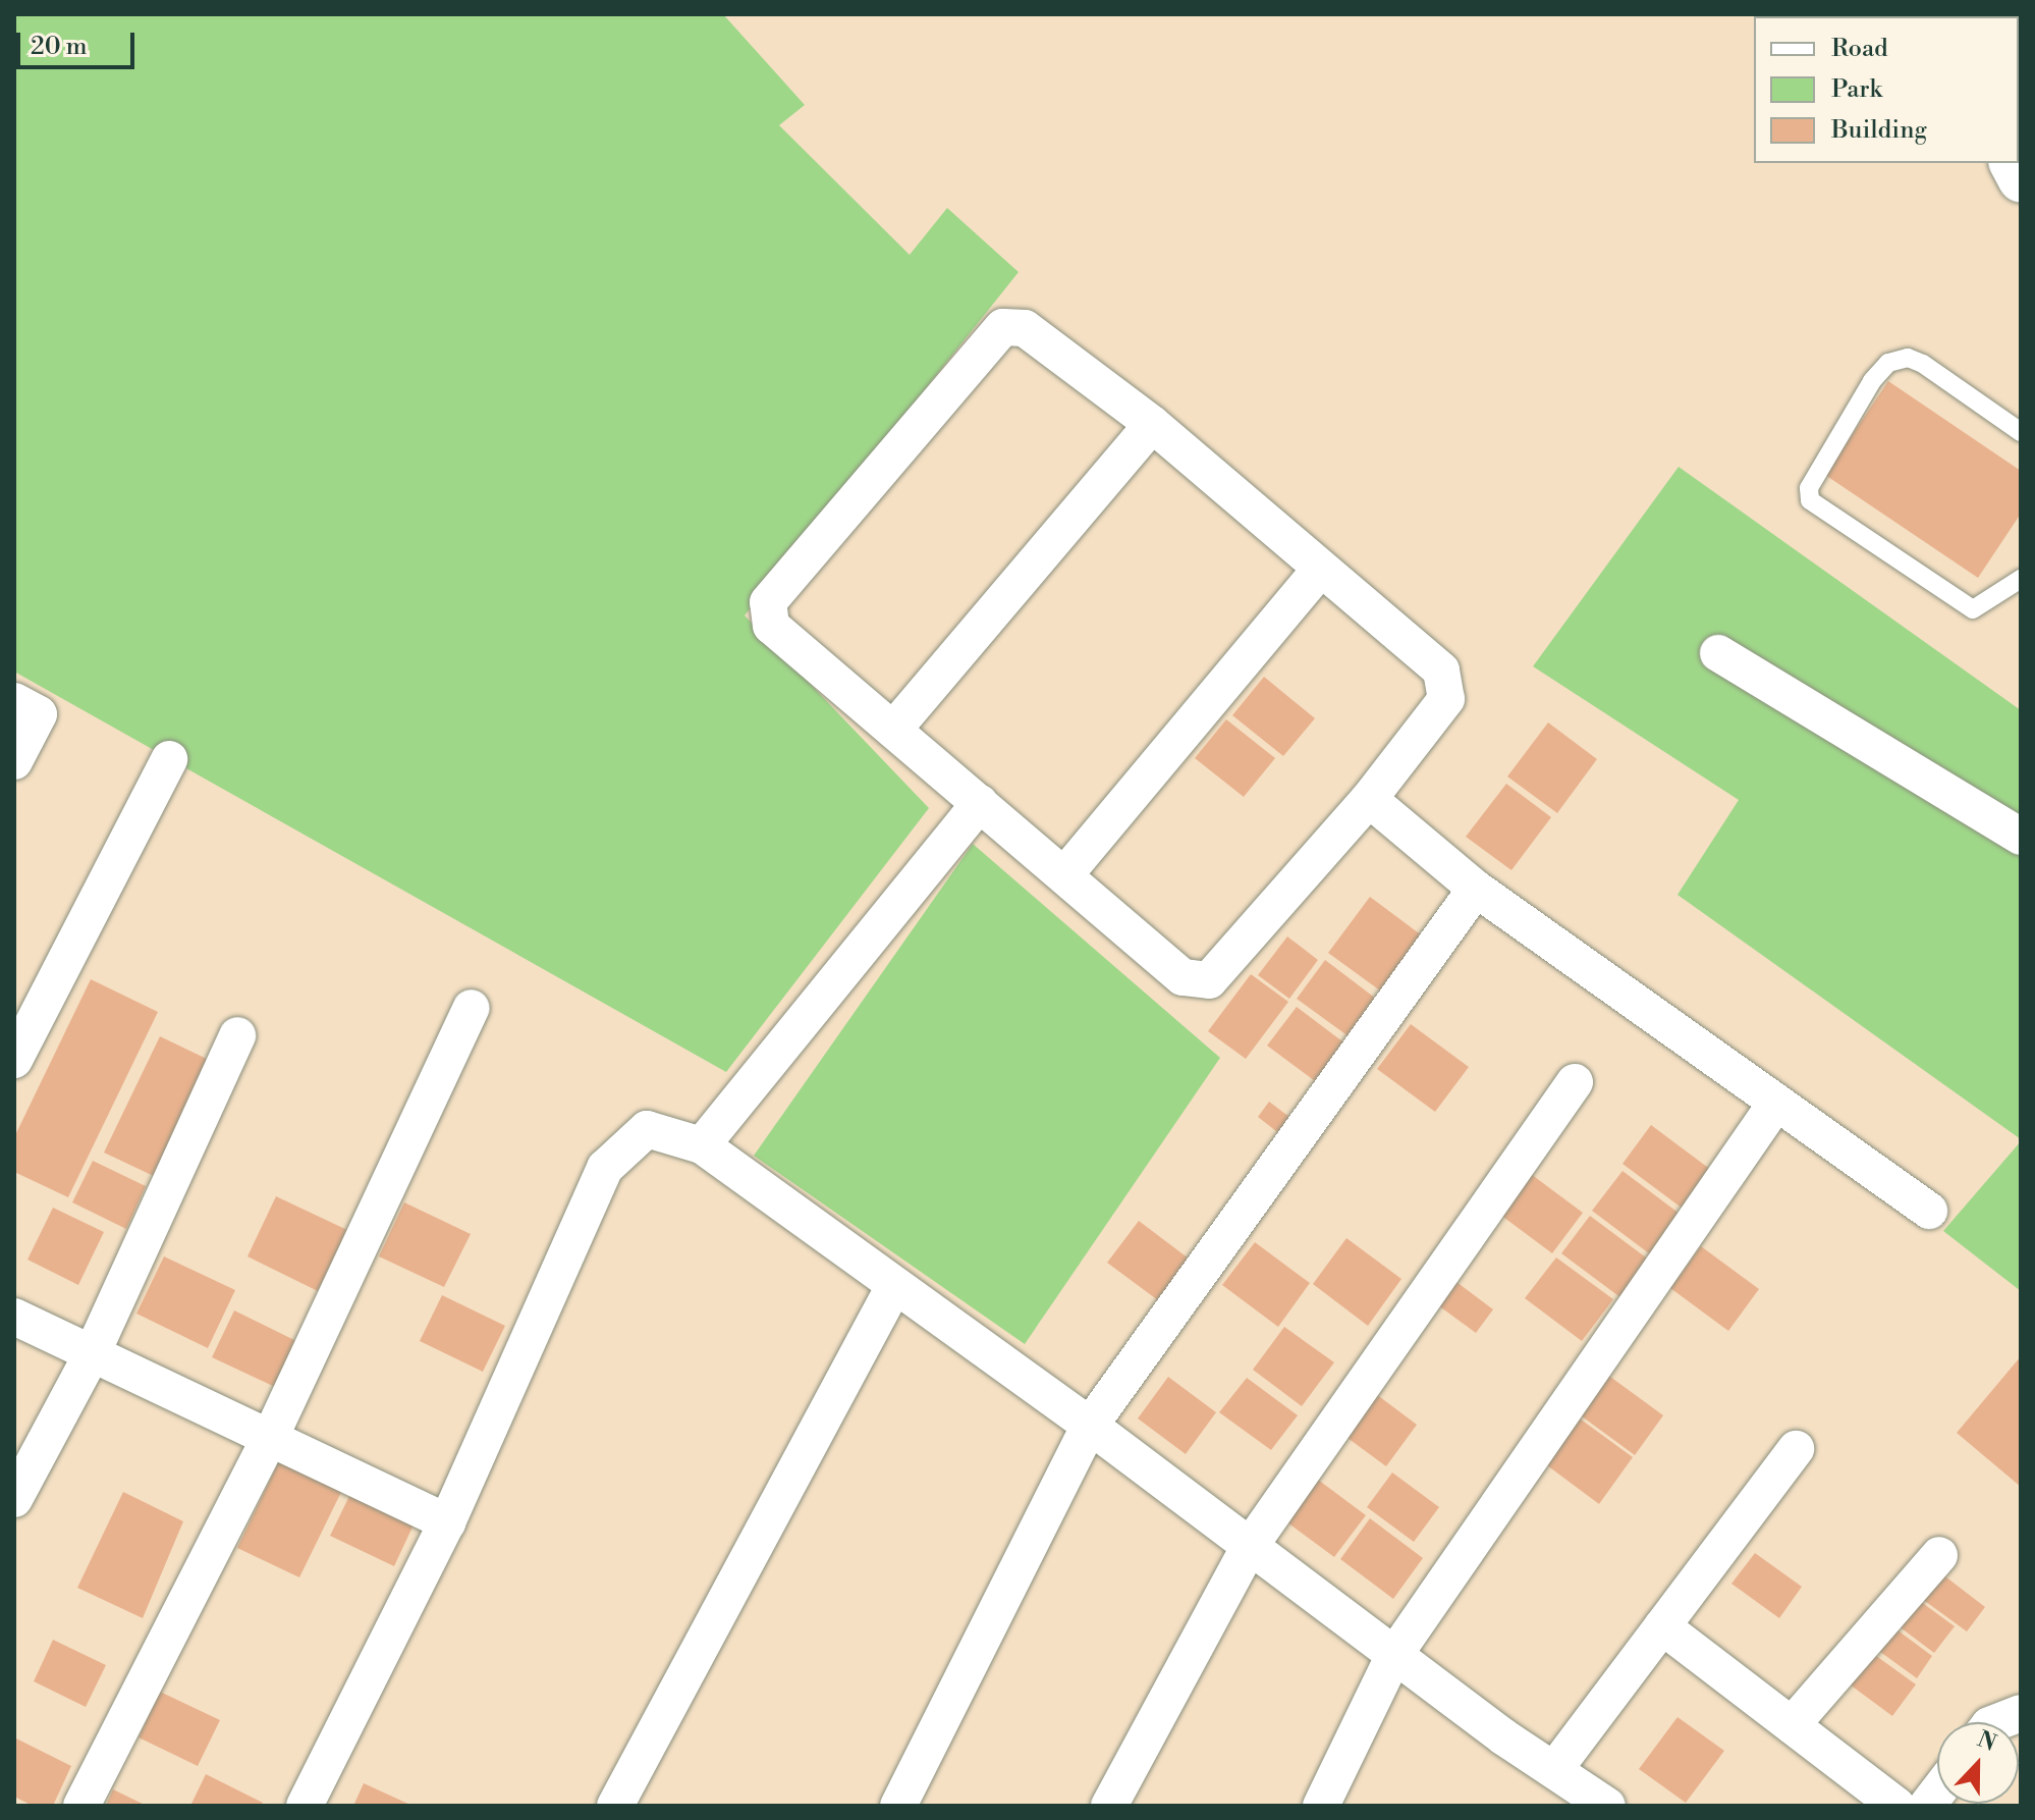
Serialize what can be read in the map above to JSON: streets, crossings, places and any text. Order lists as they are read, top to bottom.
{
  "legend": ["Road", "Park", "Building"],
  "scale_bar": "20 m",
  "north": "top"
}
